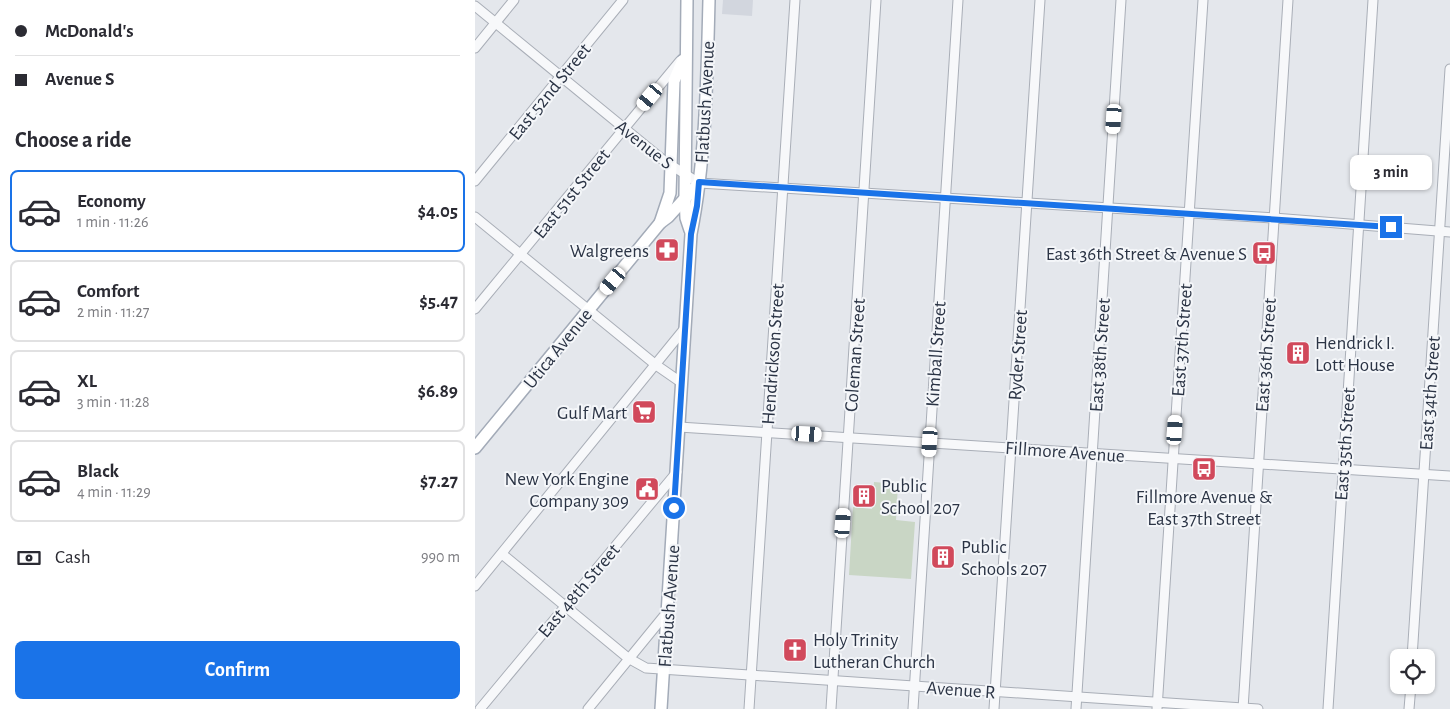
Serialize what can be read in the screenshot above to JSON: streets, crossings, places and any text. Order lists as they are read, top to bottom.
{
  "streets": {
    "main road": ["Flatbush Avenue", "Utica Avenue"],
    "street": [
      "East 52nd Street",
      "Avenue S",
      "East 51st Street",
      "East 37th Street",
      "Hendrickson Street",
      "Kimball Street",
      "Coleman Street",
      "Ryder Street",
      "East 38th Street",
      "East 36th Street",
      "East 34th Street",
      "East 35th Street",
      "Fillmore Avenue",
      "East 48th Street",
      "Avenue R"
    ]
  },
  "crossings": [
    ["East 52nd Street", "Avenue S"],
    ["Flatbush Avenue", "Avenue S"],
    ["Flatbush Avenue", "East 51st Street"],
    ["Flatbush Avenue", "Utica Avenue"],
    ["Flatbush Avenue", "Fillmore Avenue"],
    ["Flatbush Avenue", "East 48th Street"],
    ["Flatbush Avenue", "Avenue R"],
    ["Avenue S", "East 51st Street"],
    ["Avenue S", "East 37th Street"],
    ["Avenue S", "Utica Avenue"],
    ["Avenue S", "Hendrickson Street"],
    ["Avenue S", "Kimball Street"],
    ["Avenue S", "Coleman Street"],
    ["Avenue S", "Ryder Street"],
    ["Avenue S", "East 38th Street"],
    ["Avenue S", "East 36th Street"],
    ["Avenue S", "East 34th Street"],
    ["Avenue S", "East 35th Street"],
    ["East 37th Street", "Fillmore Avenue"],
    ["East 37th Street", "Avenue R"],
    ["Hendrickson Street", "Fillmore Avenue"],
    ["Hendrickson Street", "Avenue R"],
    ["Kimball Street", "Fillmore Avenue"],
    ["Kimball Street", "Avenue R"],
    ["Coleman Street", "Fillmore Avenue"],
    ["Coleman Street", "Avenue R"],
    ["Ryder Street", "Fillmore Avenue"],
    ["Ryder Street", "Avenue R"],
    ["East 38th Street", "Fillmore Avenue"],
    ["East 38th Street", "Avenue R"],
    ["East 36th Street", "Fillmore Avenue"],
    ["East 36th Street", "Avenue R"],
    ["East 34th Street", "Fillmore Avenue"],
    ["East 35th Street", "Fillmore Avenue"],
    ["East 48th Street", "Avenue R"]
  ],
  "places": {
    "pharmacy": ["Walgreens"],
    "bus stop": ["East 36th Street & Avenue S", "Fillmore Avenue & East 37th Street"],
    "building": ["Hendrick I. Lott House", "Public School 207", "Public Schools 207"],
    "supermarket": ["Gulf Mart"],
    "public building": ["New York Engine Company 309"],
    "church": ["Holy Trinity Lutheran Church"]
  },
  "page": {
    "banner": ["McDonald's", "Avenue S"],
    "heading": "Choose a ride",
    "bubble": "3 min",
    "list": [
      {
        "name": "Economy",
        "note": "1 min · 11:26",
        "value": "$4.05"
      },
      {
        "name": "Comfort",
        "note": "2 min · 11:27",
        "value": "$5.47"
      },
      {
        "name": "XL",
        "note": "3 min · 11:28",
        "value": "$6.89"
      },
      {
        "name": "Black",
        "note": "4 min · 11:29",
        "value": "$7.27"
      }
    ],
    "pay": ["Cash", "990 m"],
    "buttons": "Confirm"
  }
}
